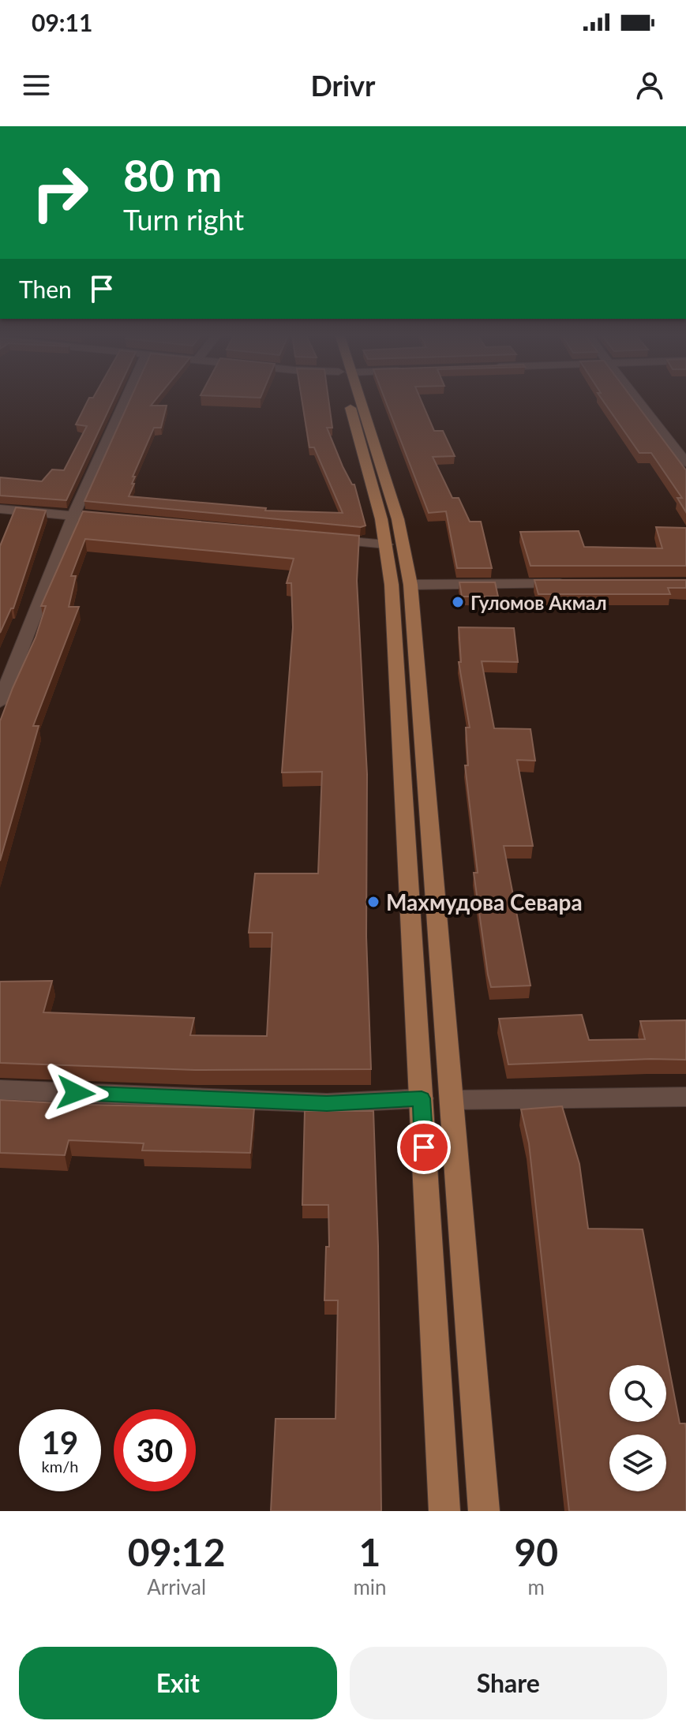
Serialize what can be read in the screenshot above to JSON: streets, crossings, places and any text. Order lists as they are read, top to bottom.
{
  "places": ["Гуломов Акмал", "Махмудова Севара"],
  "page": {
    "status": "09:11",
    "header": "Drivr",
    "turn": ["80 m", "Turn right"],
    "then": "Then",
    "speed": "19 km/h",
    "limit": "30",
    "eta": [
      "09:12",
      "Arrival",
      "1",
      "min",
      "90",
      "m"
    ],
    "buttons": ["Exit", "Share"]
  }
}
